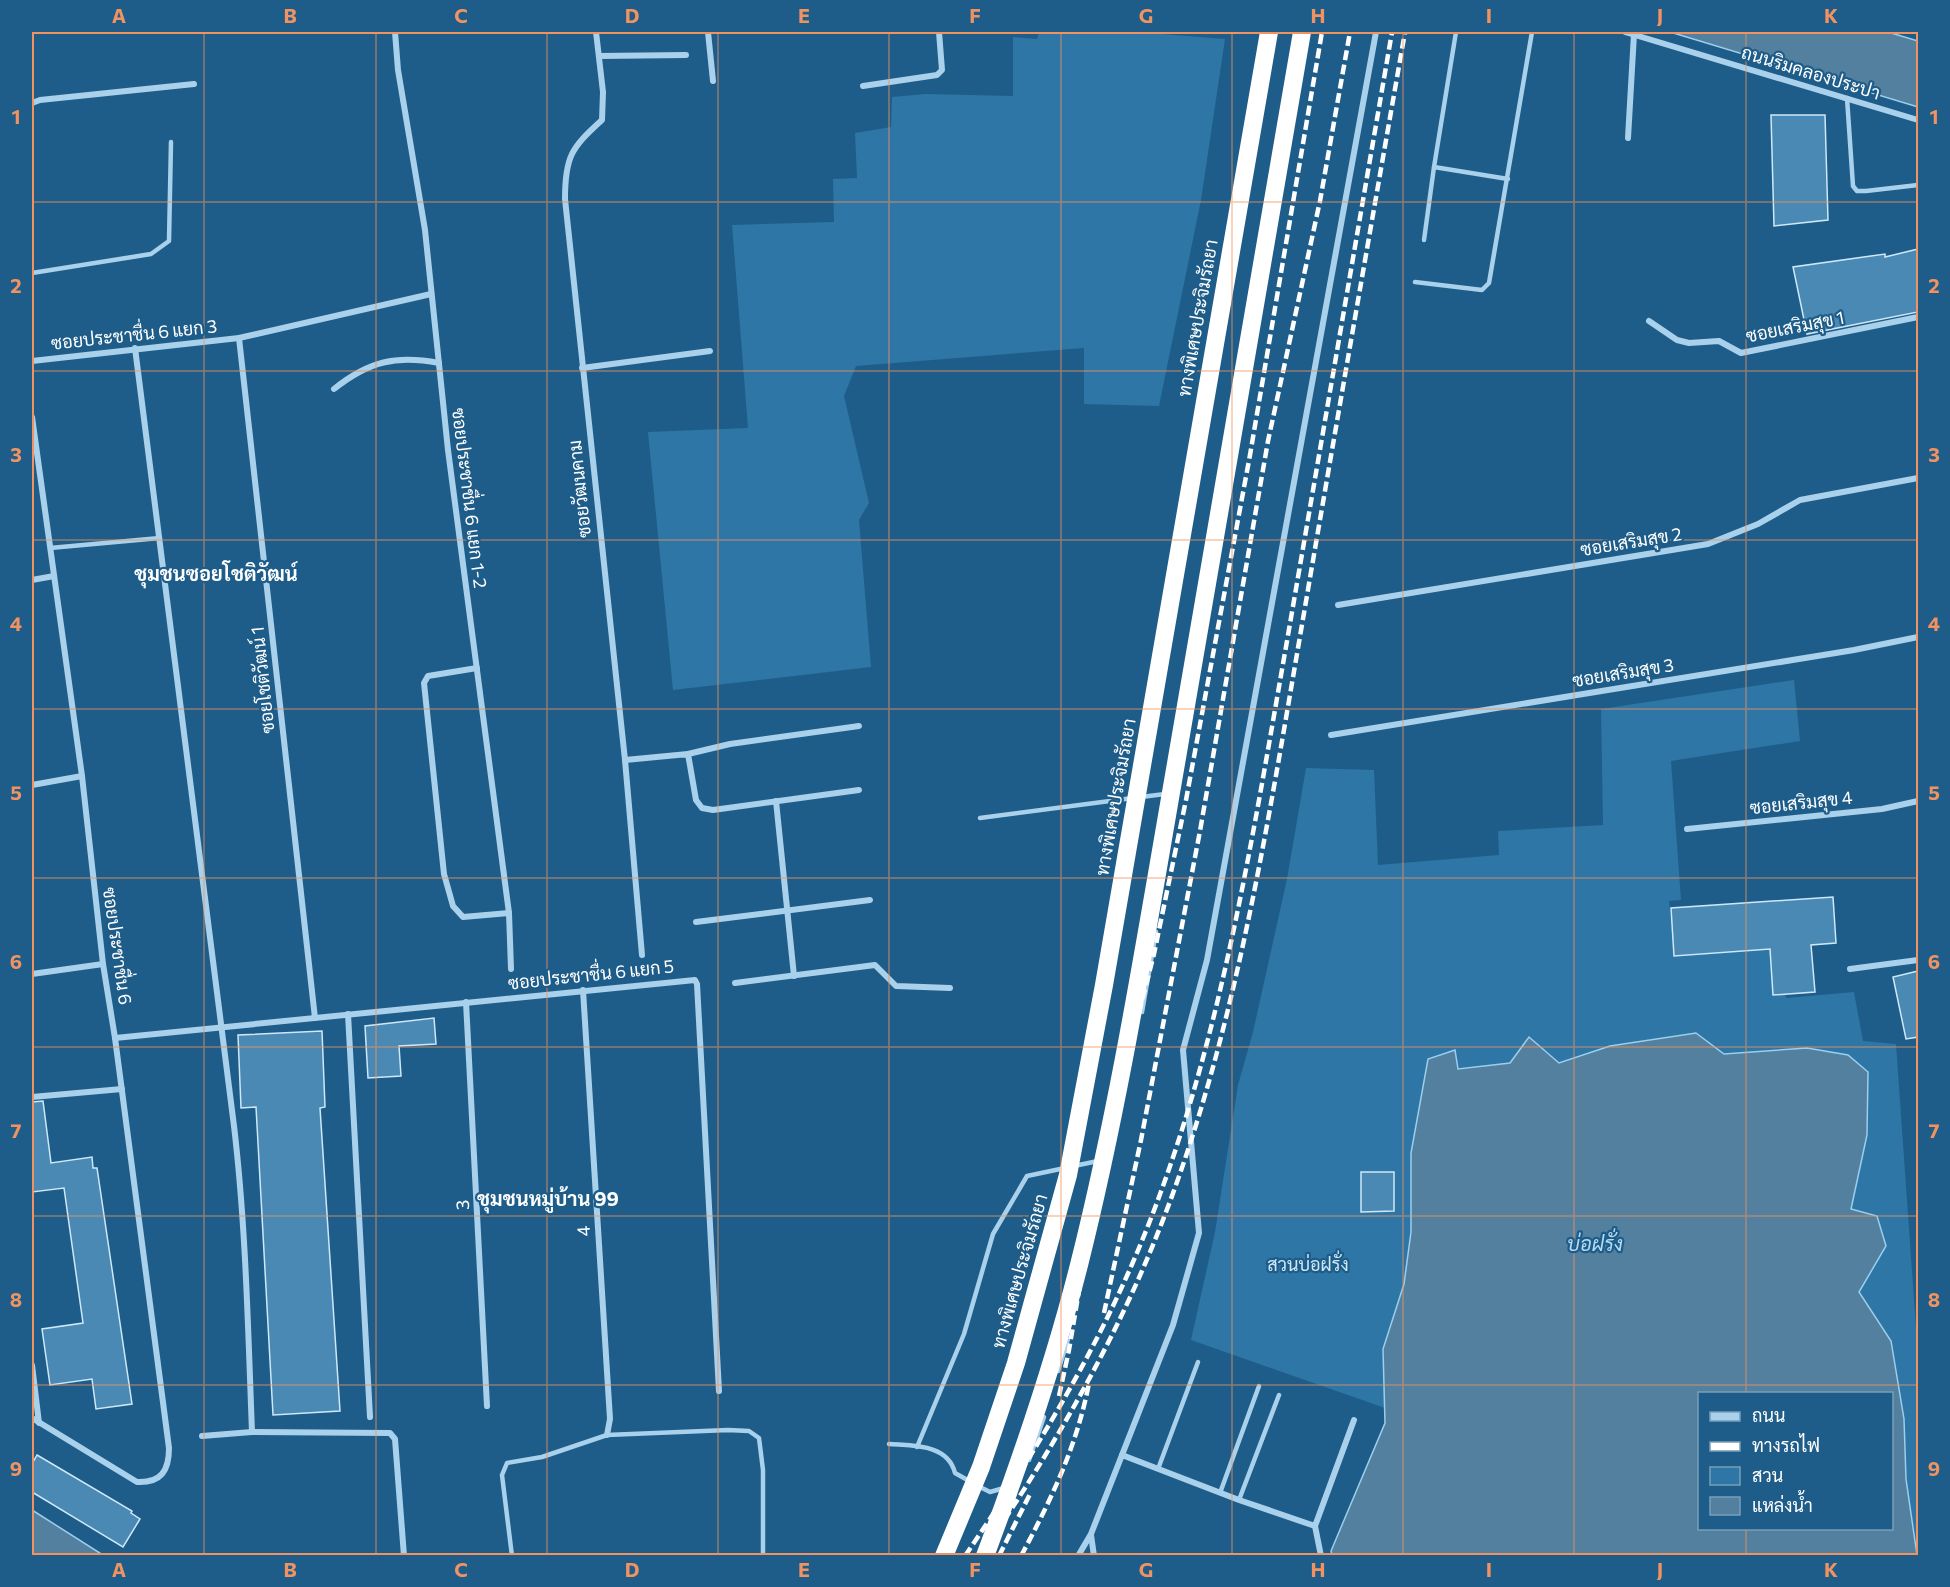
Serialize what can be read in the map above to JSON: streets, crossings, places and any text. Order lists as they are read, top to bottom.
{
  "streets": {
    "highway": ["ทางพิเศษประจิมรัถยา"],
    "street": [
      "ถนนริมคลองประปา",
      "ซอยเสริมสุข 1",
      "ซอยประชาชื่น 6 แยก 3",
      "ซอยวัฒนคาม",
      "ซอยประชาชื่น 6 แยก 1-2",
      "ซอยเสริมสุข 2",
      "ซอยเสริมสุข 3",
      "ซอยโชติวัฒน์ 1",
      "ซอยเสริมสุข 4",
      "ซอยประชาชื่น 6",
      "ซอยประชาชื่น 6 แยก 5",
      "3",
      "4"
    ]
  },
  "crossings": [
    ["ซอยประชาชื่น 6 แยก 3", "ซอยประชาชื่น 6 แยก 1-2"],
    ["ซอยประชาชื่น 6 แยก 3", "ซอยโชติวัฒน์ 1"],
    ["ซอยโชติวัฒน์ 1", "ซอยประชาชื่น 6 แยก 5"],
    ["ซอยประชาชื่น 6", "ซอยประชาชื่น 6 แยก 5"],
    ["ซอยประชาชื่น 6 แยก 5", "3"],
    ["ซอยประชาชื่น 6 แยก 5", "4"]
  ],
  "districts": ["ชุมชนซอยโชติวัฒน์", "ชุมชนหมู่บ้าน 99"],
  "water": ["บ่อฝรั่ง"],
  "parks": ["สวนบ่อฝรั่ง"],
  "legend": [
    "ถนน",
    "ทางรถไฟ",
    "สวน",
    "แหล่งน้ำ"
  ],
  "grid": {
    "columns": [
      "A",
      "B",
      "C",
      "D",
      "E",
      "F",
      "G",
      "H",
      "I",
      "J",
      "K"
    ],
    "rows": [
      "1",
      "2",
      "3",
      "4",
      "5",
      "6",
      "7",
      "8",
      "9"
    ]
  }
}
